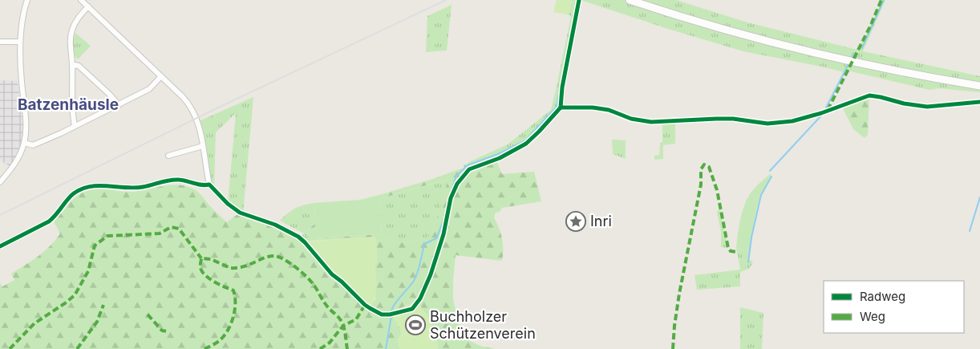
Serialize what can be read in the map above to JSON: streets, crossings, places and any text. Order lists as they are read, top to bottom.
{
  "districts": ["Batzenhäusle"],
  "places": {
    "place": ["Inri"],
    "sports": ["Buchholzer Schützenverein"]
  },
  "legend": ["Radweg", "Weg"]
}
